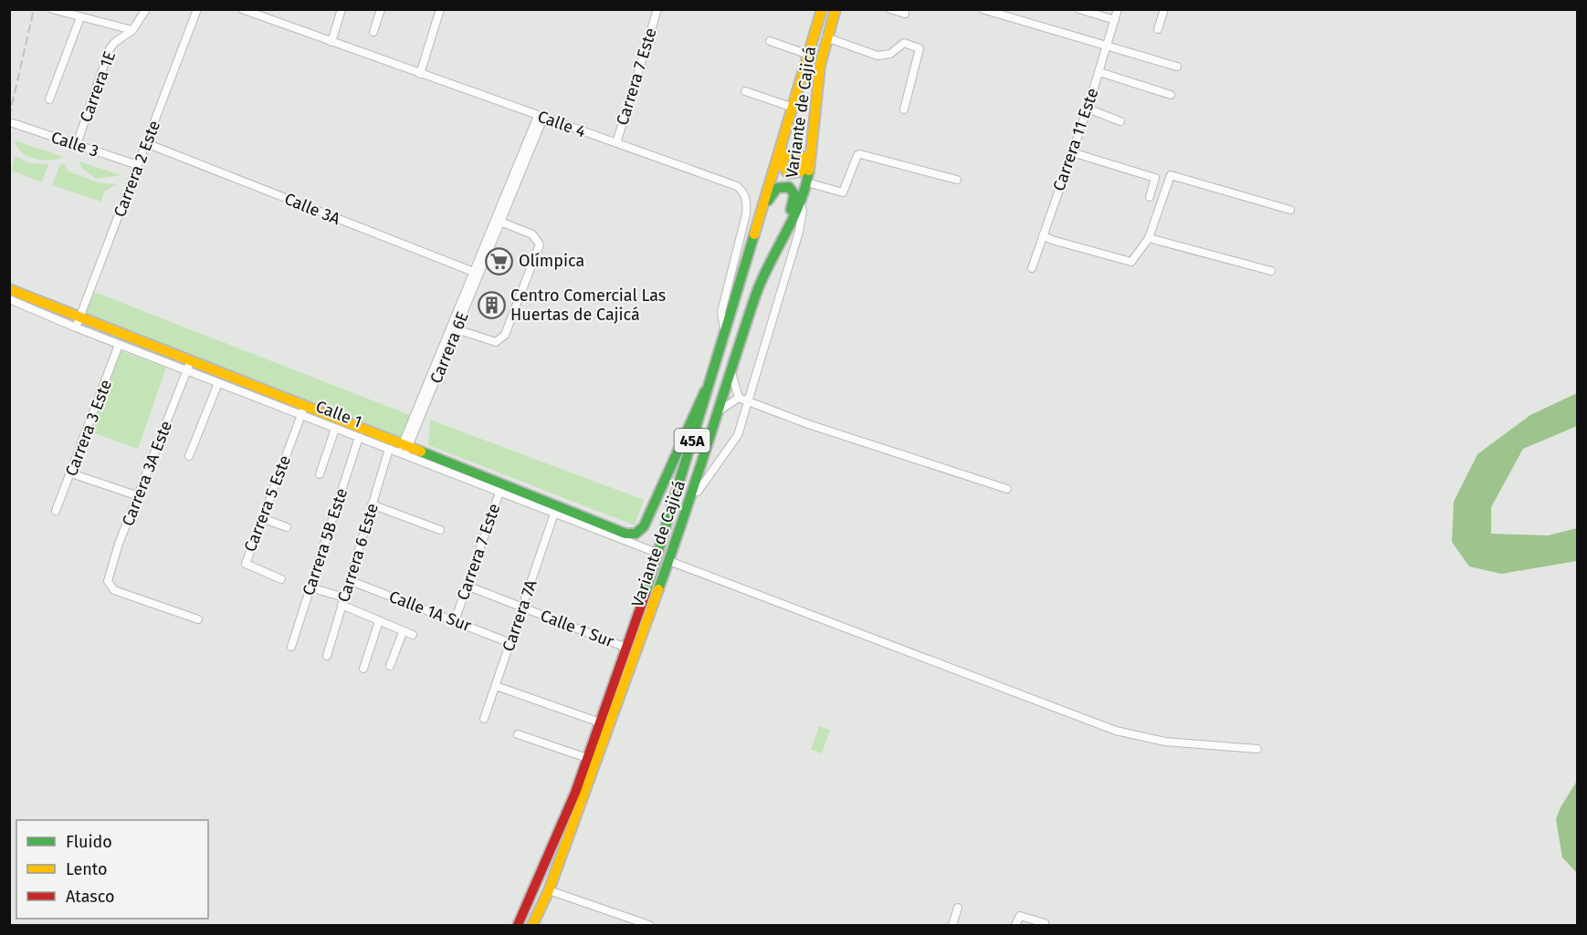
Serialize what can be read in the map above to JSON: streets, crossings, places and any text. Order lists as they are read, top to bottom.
{
  "streets": {
    "main road": ["Variante de Cajicá", "Calle 1", "45A"],
    "street": [
      "Carrera 7 Este",
      "Carrera 1E",
      "Calle 4",
      "Carrera 11 Este",
      "Calle 3",
      "Carrera 2 Este",
      "Calle 3A",
      "Carrera 6E",
      "Carrera 3 Este",
      "Carrera 3A Este",
      "Carrera 5 Este",
      "Carrera 5B Este",
      "Carrera 6 Este",
      "Calle 1A Sur",
      "Carrera 7A",
      "Calle 1 Sur"
    ]
  },
  "crossings": [
    ["Carrera 7 Este", "Calle 4"],
    ["Carrera 7 Este", "Calle 1"],
    ["Carrera 7 Este", "Calle 1A Sur"],
    ["Carrera 7 Este", "Calle 1 Sur"],
    ["Carrera 1E", "Calle 3"],
    ["Variante de Cajicá", "Calle 4"],
    ["Variante de Cajicá", "Calle 1"],
    ["Variante de Cajicá", "Calle 1 Sur"],
    ["Calle 4", "Carrera 6E"],
    ["Calle 3", "Carrera 2 Este"],
    ["Carrera 2 Este", "Calle 3A"],
    ["Carrera 2 Este", "Calle 1"],
    ["Calle 3A", "Carrera 6E"],
    ["Carrera 6E", "Calle 1"],
    ["Calle 1", "Carrera 3 Este"],
    ["Calle 1", "Carrera 3A Este"],
    ["Calle 1", "Carrera 5 Este"],
    ["Calle 1", "Carrera 5B Este"],
    ["Calle 1", "Carrera 6 Este"],
    ["Calle 1", "Carrera 7A"],
    ["Carrera 6 Este", "Calle 1A Sur"],
    ["Calle 1A Sur", "Carrera 7A"],
    ["Carrera 7A", "Calle 1 Sur"]
  ],
  "places": {
    "supermarket": ["Olímpica"],
    "building": ["Centro Comercial Las Huertas de Cajicá"]
  },
  "legend": ["Fluido", "Lento", "Atasco"]
}
